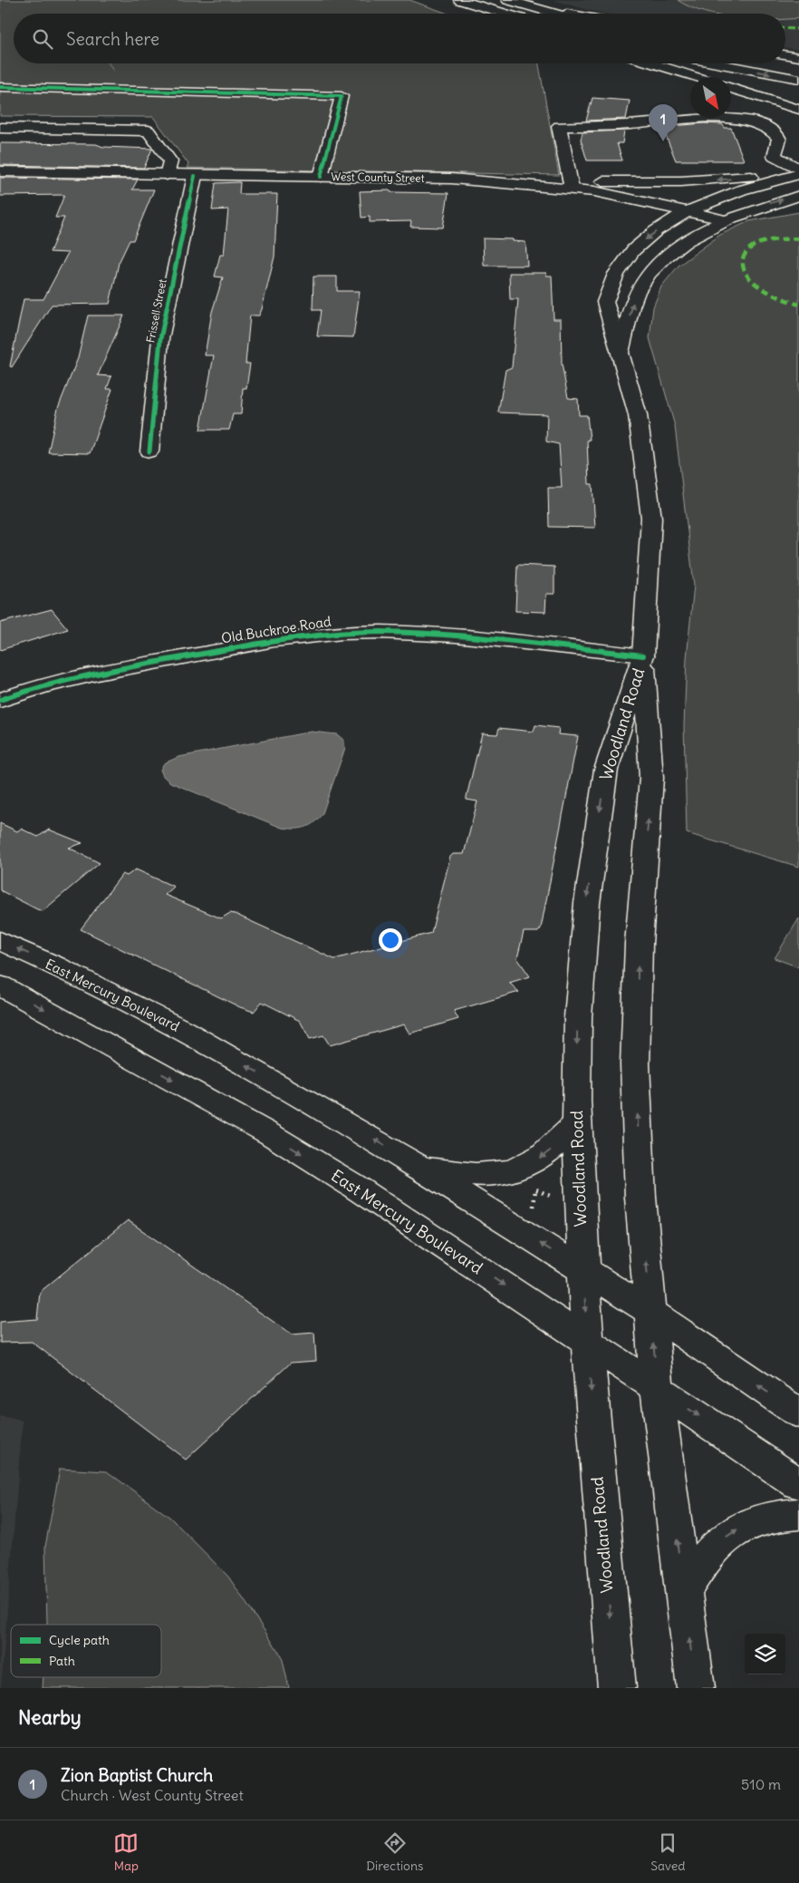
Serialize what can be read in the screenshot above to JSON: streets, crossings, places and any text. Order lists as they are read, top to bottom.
{
  "streets": {
    "main road": [
      "West County Street",
      "Frissell Street",
      "Old Buckroe Road",
      "Woodland Road",
      "East Mercury Boulevard"
    ]
  },
  "crossings": [
    ["West County Street", "Frissell Street"],
    ["West County Street", "Woodland Road"],
    ["Old Buckroe Road", "Woodland Road"],
    ["Woodland Road", "East Mercury Boulevard"]
  ],
  "legend": ["Cycle path", "Path"],
  "north": "bottom right",
  "page": {
    "search": "Search here",
    "pins": "1",
    "heading": "Nearby",
    "list": [
      {
        "mark": "1",
        "name": "Zion Baptist Church",
        "note": "Church · West County Street",
        "value": "510 m"
      }
    ],
    "nav": ["Map", "Directions", "Saved"]
  }
}
